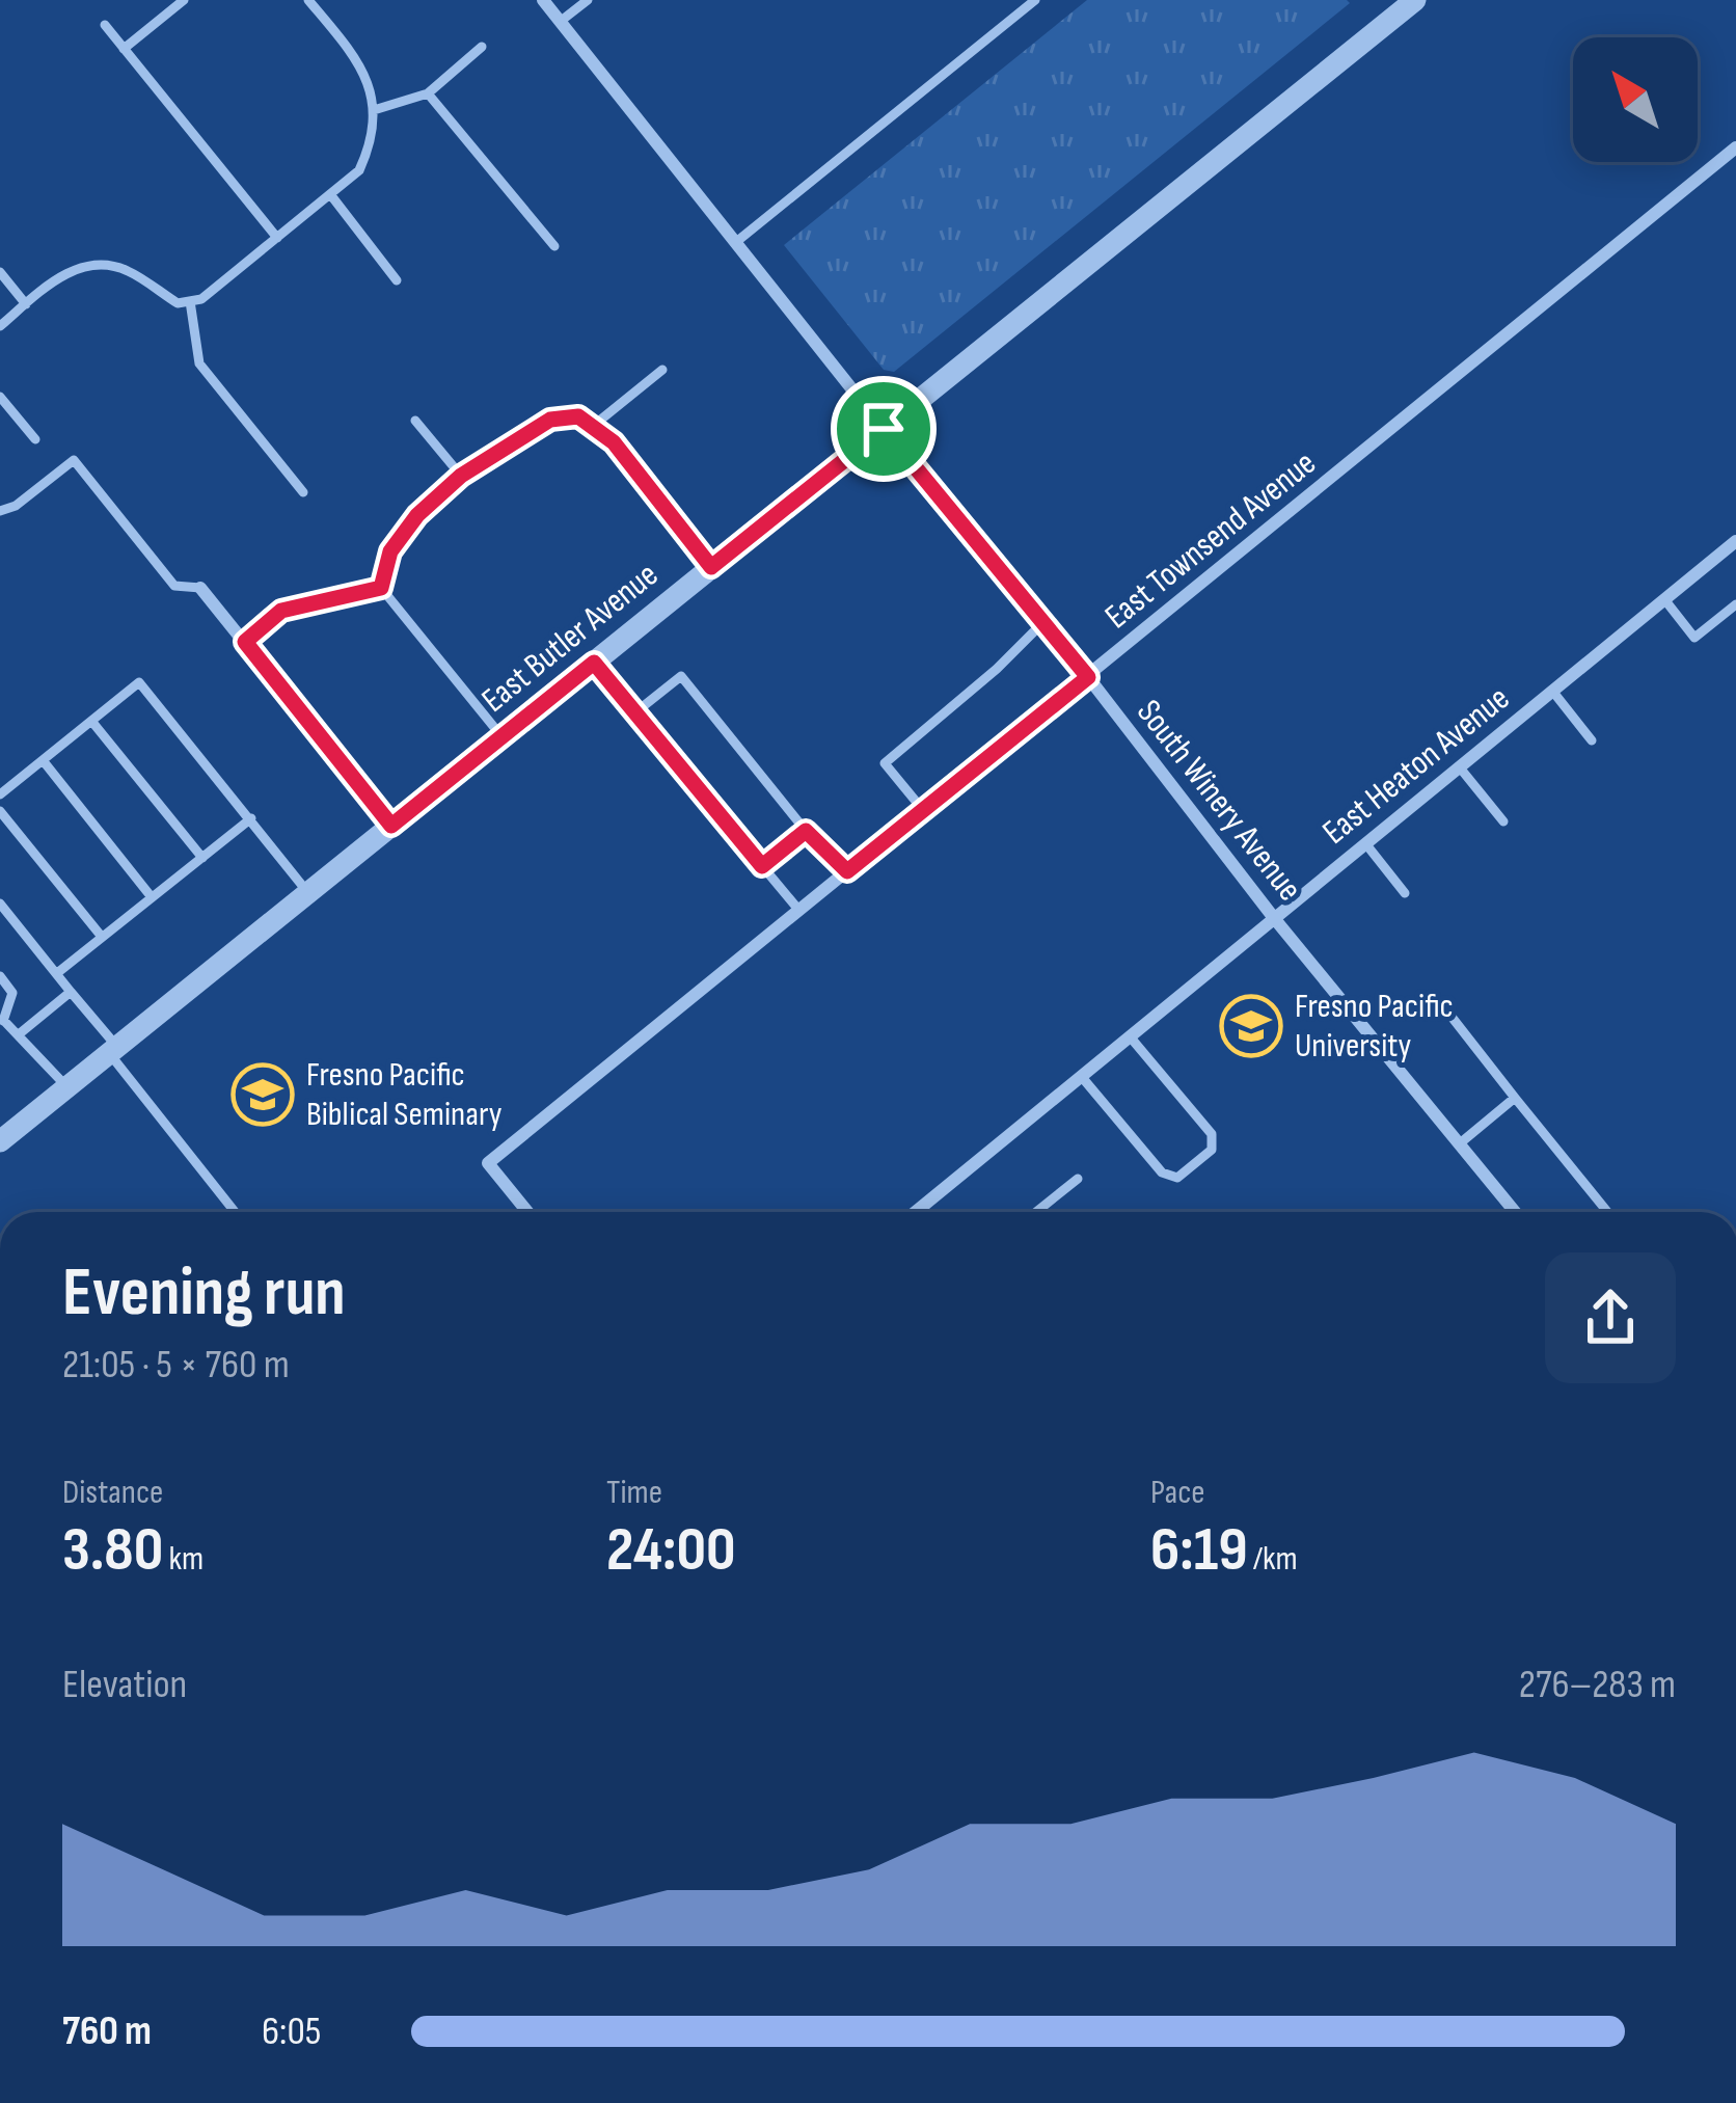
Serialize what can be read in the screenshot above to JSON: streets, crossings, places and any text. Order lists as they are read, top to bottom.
{
  "streets": {
    "street": [
      "East Townsend Avenue",
      "East Butler Avenue",
      "East Heaton Avenue",
      "South Winery Avenue"
    ]
  },
  "crossings": [
    ["East Townsend Avenue", "South Winery Avenue"],
    ["East Butler Avenue", "South Winery Avenue"],
    ["East Heaton Avenue", "South Winery Avenue"]
  ],
  "places": {
    "school or university": ["Fresno Pacific University", "Fresno Pacific Biblical Seminary"]
  },
  "north": "top left",
  "page": {
    "heading": ["Evening run", "21:05 · 5 × 760 m"],
    "stats": [
      ["Distance", "3.80 km"],
      ["Time", "24:00"],
      ["Pace", "6:19 /km"]
    ],
    "chart": ["Elevation", "276–283 m"],
    "list": [
      {
        "name": "760 m",
        "note": "6:05"
      }
    ]
  }
}
